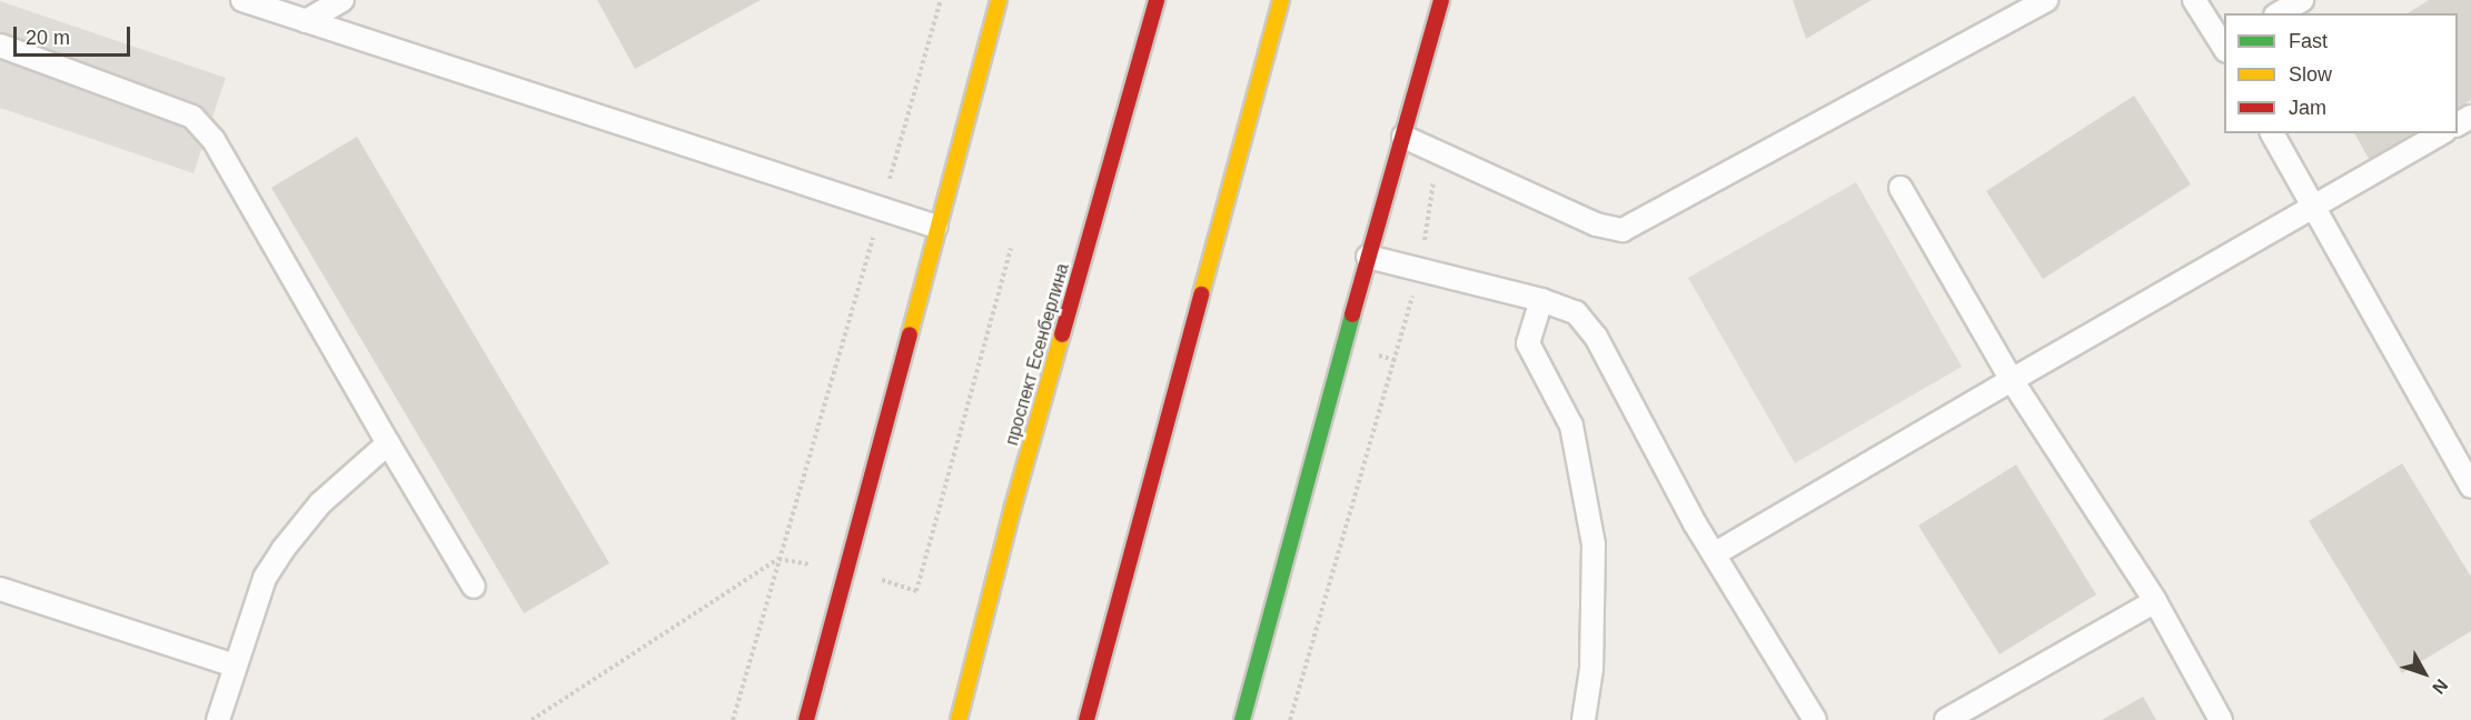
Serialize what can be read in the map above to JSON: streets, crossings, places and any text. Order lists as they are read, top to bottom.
{
  "streets": {
    "street": ["проспект Есенберлина"]
  },
  "legend": ["Fast", "Slow", "Jam"],
  "scale_bar": "20 m",
  "north": "bottom right"
}
